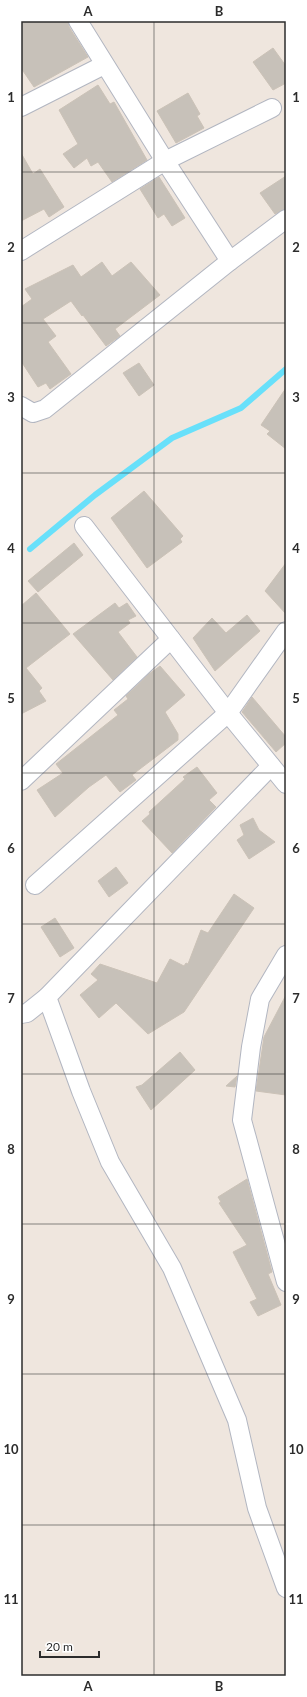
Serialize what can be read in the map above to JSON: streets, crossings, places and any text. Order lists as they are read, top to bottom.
{
  "scale_bar": "20 m",
  "grid": {
    "columns": ["A", "B"],
    "rows": [
      "1",
      "2",
      "3",
      "4",
      "5",
      "6",
      "7",
      "8",
      "9",
      "10",
      "11"
    ]
  }
}
